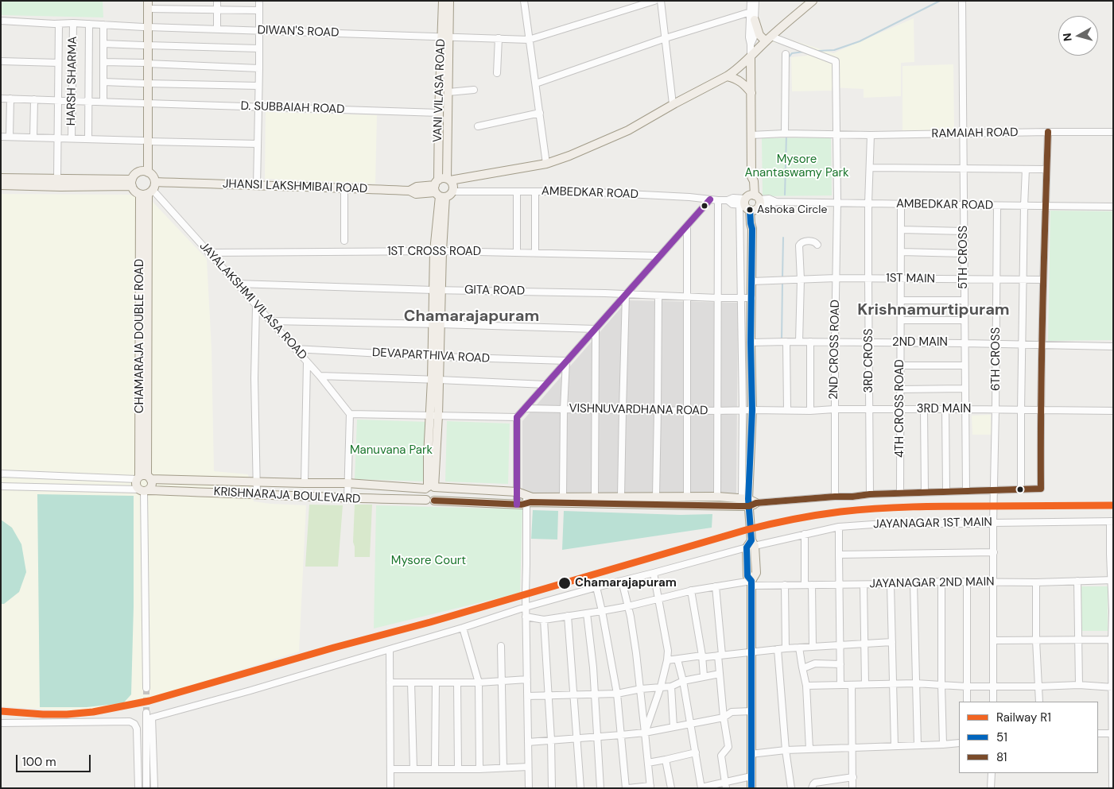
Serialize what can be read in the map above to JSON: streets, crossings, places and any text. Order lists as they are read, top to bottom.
{
  "streets": {
    "main road": [
      "VANI VILASA ROAD",
      "JHANSI LAKSHMIBAI ROAD",
      "CHAMARAJA DOUBLE ROAD",
      "KRISHNARAJA BOULEVARD"
    ],
    "street": [
      "DIWAN'S ROAD",
      "HARSH SHARMA",
      "D. SUBBAIAH ROAD",
      "RAMAIAH ROAD",
      "AMBEDKAR ROAD",
      "1ST CROSS ROAD",
      "5TH CROSS",
      "1ST MAIN",
      "GITA ROAD",
      "JAYALAKSHMI VILASA ROAD",
      "2ND MAIN",
      "2ND CROSS ROAD",
      "DEVAPARTHIVA ROAD",
      "6TH CROSS",
      "3RD CROSS",
      "4TH CROSS ROAD",
      "3RD MAIN",
      "VISHNUVARDHANA ROAD",
      "JAYANAGAR 1ST MAIN",
      "JAYANAGAR 2ND MAIN"
    ]
  },
  "crossings": [
    ["DIWAN'S ROAD", "HARSH SHARMA"],
    ["DIWAN'S ROAD", "VANI VILASA ROAD"],
    ["HARSH SHARMA", "D. SUBBAIAH ROAD"],
    ["VANI VILASA ROAD", "D. SUBBAIAH ROAD"],
    ["VANI VILASA ROAD", "JHANSI LAKSHMIBAI ROAD"],
    ["VANI VILASA ROAD", "AMBEDKAR ROAD"],
    ["VANI VILASA ROAD", "1ST CROSS ROAD"],
    ["VANI VILASA ROAD", "GITA ROAD"],
    ["VANI VILASA ROAD", "DEVAPARTHIVA ROAD"],
    ["VANI VILASA ROAD", "KRISHNARAJA BOULEVARD"],
    ["RAMAIAH ROAD", "5TH CROSS"],
    ["RAMAIAH ROAD", "2ND CROSS ROAD"],
    ["RAMAIAH ROAD", "3RD CROSS"],
    ["JHANSI LAKSHMIBAI ROAD", "JAYALAKSHMI VILASA ROAD"],
    ["JHANSI LAKSHMIBAI ROAD", "CHAMARAJA DOUBLE ROAD"],
    ["AMBEDKAR ROAD", "5TH CROSS"],
    ["AMBEDKAR ROAD", "2ND CROSS ROAD"],
    ["AMBEDKAR ROAD", "6TH CROSS"],
    ["AMBEDKAR ROAD", "3RD CROSS"],
    ["AMBEDKAR ROAD", "4TH CROSS ROAD"],
    ["1ST CROSS ROAD", "JAYALAKSHMI VILASA ROAD"],
    ["5TH CROSS", "1ST MAIN"],
    ["5TH CROSS", "2ND MAIN"],
    ["5TH CROSS", "3RD MAIN"],
    ["1ST MAIN", "2ND CROSS ROAD"],
    ["1ST MAIN", "6TH CROSS"],
    ["1ST MAIN", "3RD CROSS"],
    ["1ST MAIN", "4TH CROSS ROAD"],
    ["GITA ROAD", "JAYALAKSHMI VILASA ROAD"],
    ["JAYALAKSHMI VILASA ROAD", "CHAMARAJA DOUBLE ROAD"],
    ["JAYALAKSHMI VILASA ROAD", "DEVAPARTHIVA ROAD"],
    ["CHAMARAJA DOUBLE ROAD", "KRISHNARAJA BOULEVARD"],
    ["2ND MAIN", "2ND CROSS ROAD"],
    ["2ND MAIN", "6TH CROSS"],
    ["2ND MAIN", "3RD CROSS"],
    ["2ND MAIN", "4TH CROSS ROAD"],
    ["2ND CROSS ROAD", "3RD MAIN"],
    ["6TH CROSS", "3RD MAIN"],
    ["6TH CROSS", "JAYANAGAR 1ST MAIN"],
    ["6TH CROSS", "JAYANAGAR 2ND MAIN"],
    ["3RD CROSS", "3RD MAIN"],
    ["4TH CROSS ROAD", "3RD MAIN"],
    ["3RD MAIN", "VISHNUVARDHANA ROAD"]
  ],
  "districts": ["Krishnamurtipuram", "Chamarajapuram"],
  "parks": ["Mysore Anantaswamy Park", "Manuvana Park", "Mysore Court"],
  "places": ["Ashoka Circle", "Chamarajapuram"],
  "lines": ["transit line 81", "transit line 51", "rail line R1"],
  "legend": ["Railway R1", "51", "81"],
  "scale_bar": "100 m",
  "north": "left"
}
